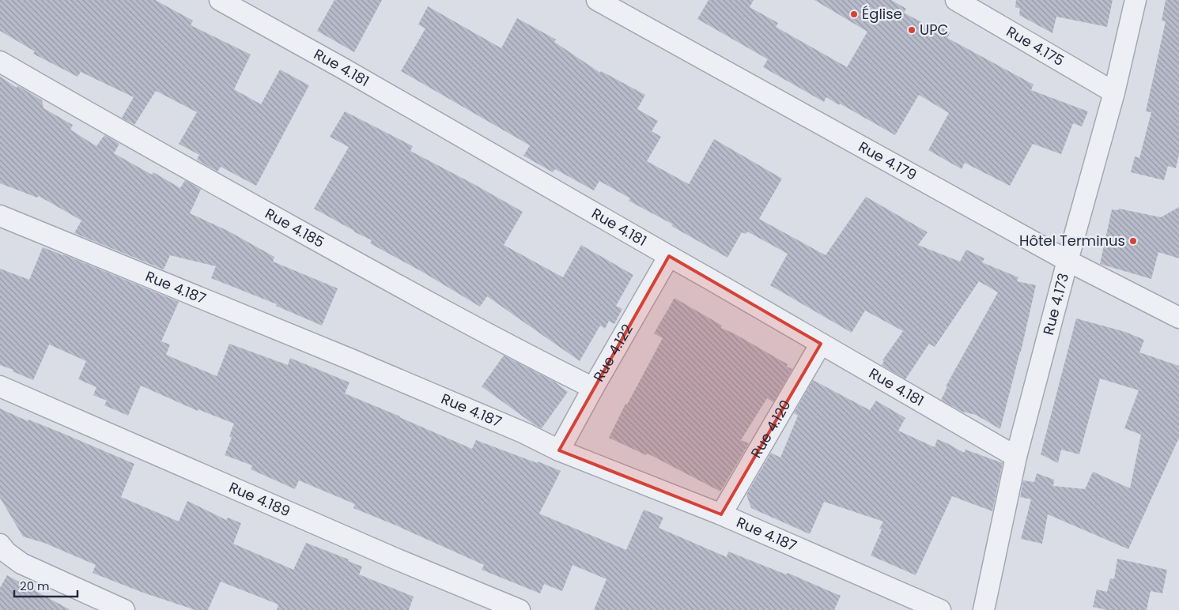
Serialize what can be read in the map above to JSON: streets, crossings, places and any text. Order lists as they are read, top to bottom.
{
  "streets": {
    "street": [
      "Rue 4.175",
      "Rue 4.181",
      "Rue 4.179",
      "Rue 4.185",
      "Rue 4.187",
      "Rue 4.173",
      "Rue 4.122",
      "Rue 4.120",
      "Rue 4.189"
    ]
  },
  "crossings": [
    ["Rue 4.175", "Rue 4.173"],
    ["Rue 4.181", "Rue 4.173"],
    ["Rue 4.181", "Rue 4.122"],
    ["Rue 4.181", "Rue 4.120"],
    ["Rue 4.179", "Rue 4.173"],
    ["Rue 4.185", "Rue 4.122"],
    ["Rue 4.187", "Rue 4.122"],
    ["Rue 4.187", "Rue 4.120"]
  ],
  "places": ["Église", "UPC", "Hôtel Terminus"],
  "scale_bar": "20 m"
}
